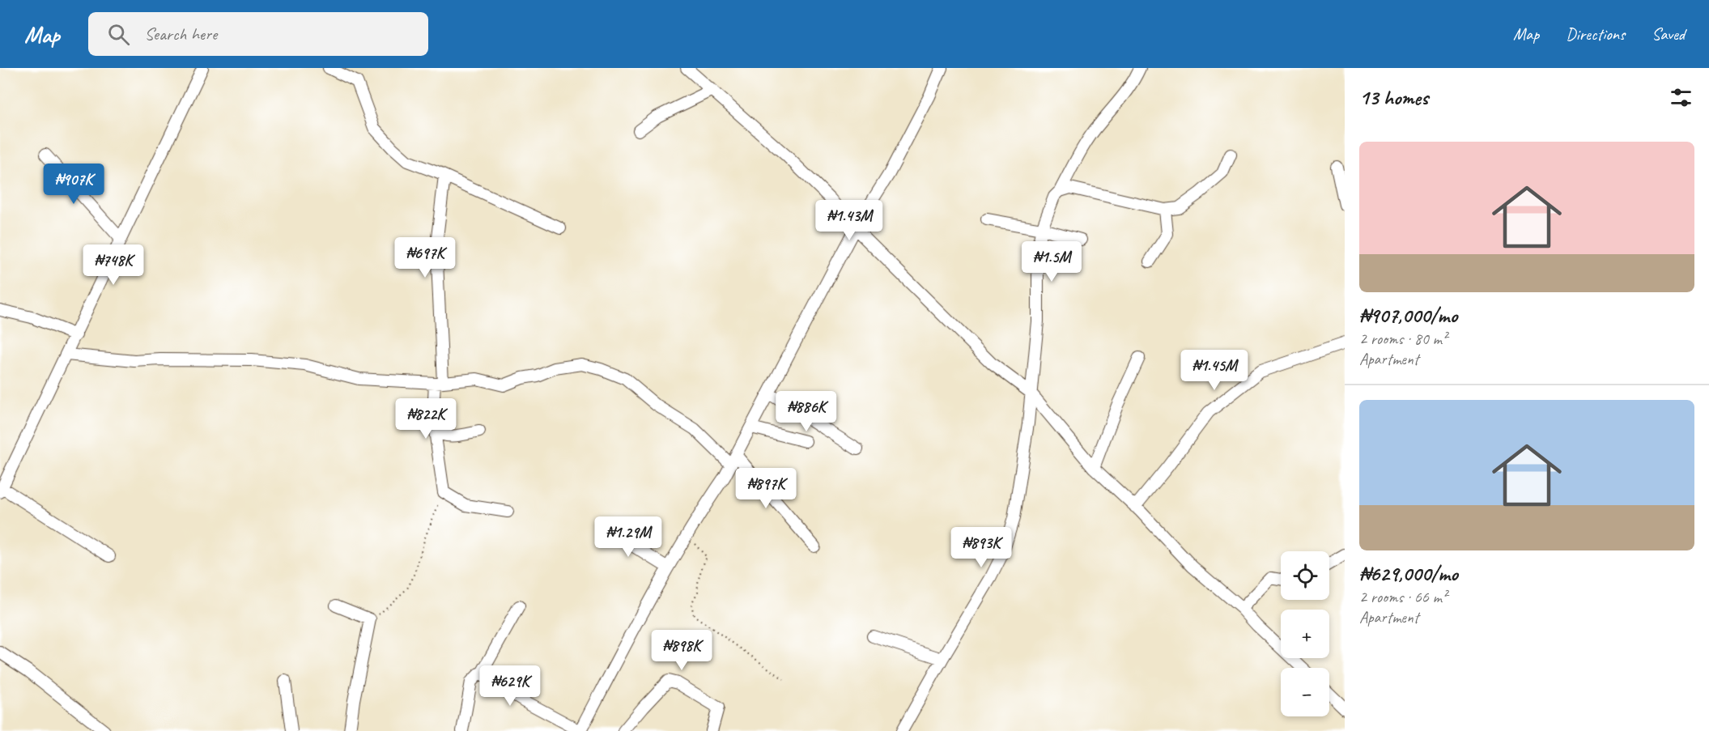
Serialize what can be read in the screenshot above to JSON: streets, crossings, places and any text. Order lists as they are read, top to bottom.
{
  "page": {
    "header": "Map",
    "search": "Search here",
    "nav": ["Map", "Directions", "Saved"],
    "heading": "13 homes",
    "list": [
      {
        "name": "₦907,000/mo",
        "note": "2 rooms · 80 m² · Apartment"
      },
      {
        "name": "₦629,000/mo",
        "note": "2 rooms · 66 m² · Apartment"
      }
    ],
    "price": [
      "₦907K",
      "₦1.43M",
      "₦697K",
      "₦1.5M",
      "₦748K",
      "₦1.45M",
      "₦886K",
      "₦822K",
      "₦897K",
      "₦1.29M",
      "₦893K",
      "₦898K",
      "₦629K"
    ],
    "map_buttons": ["+", "−"]
  }
}
